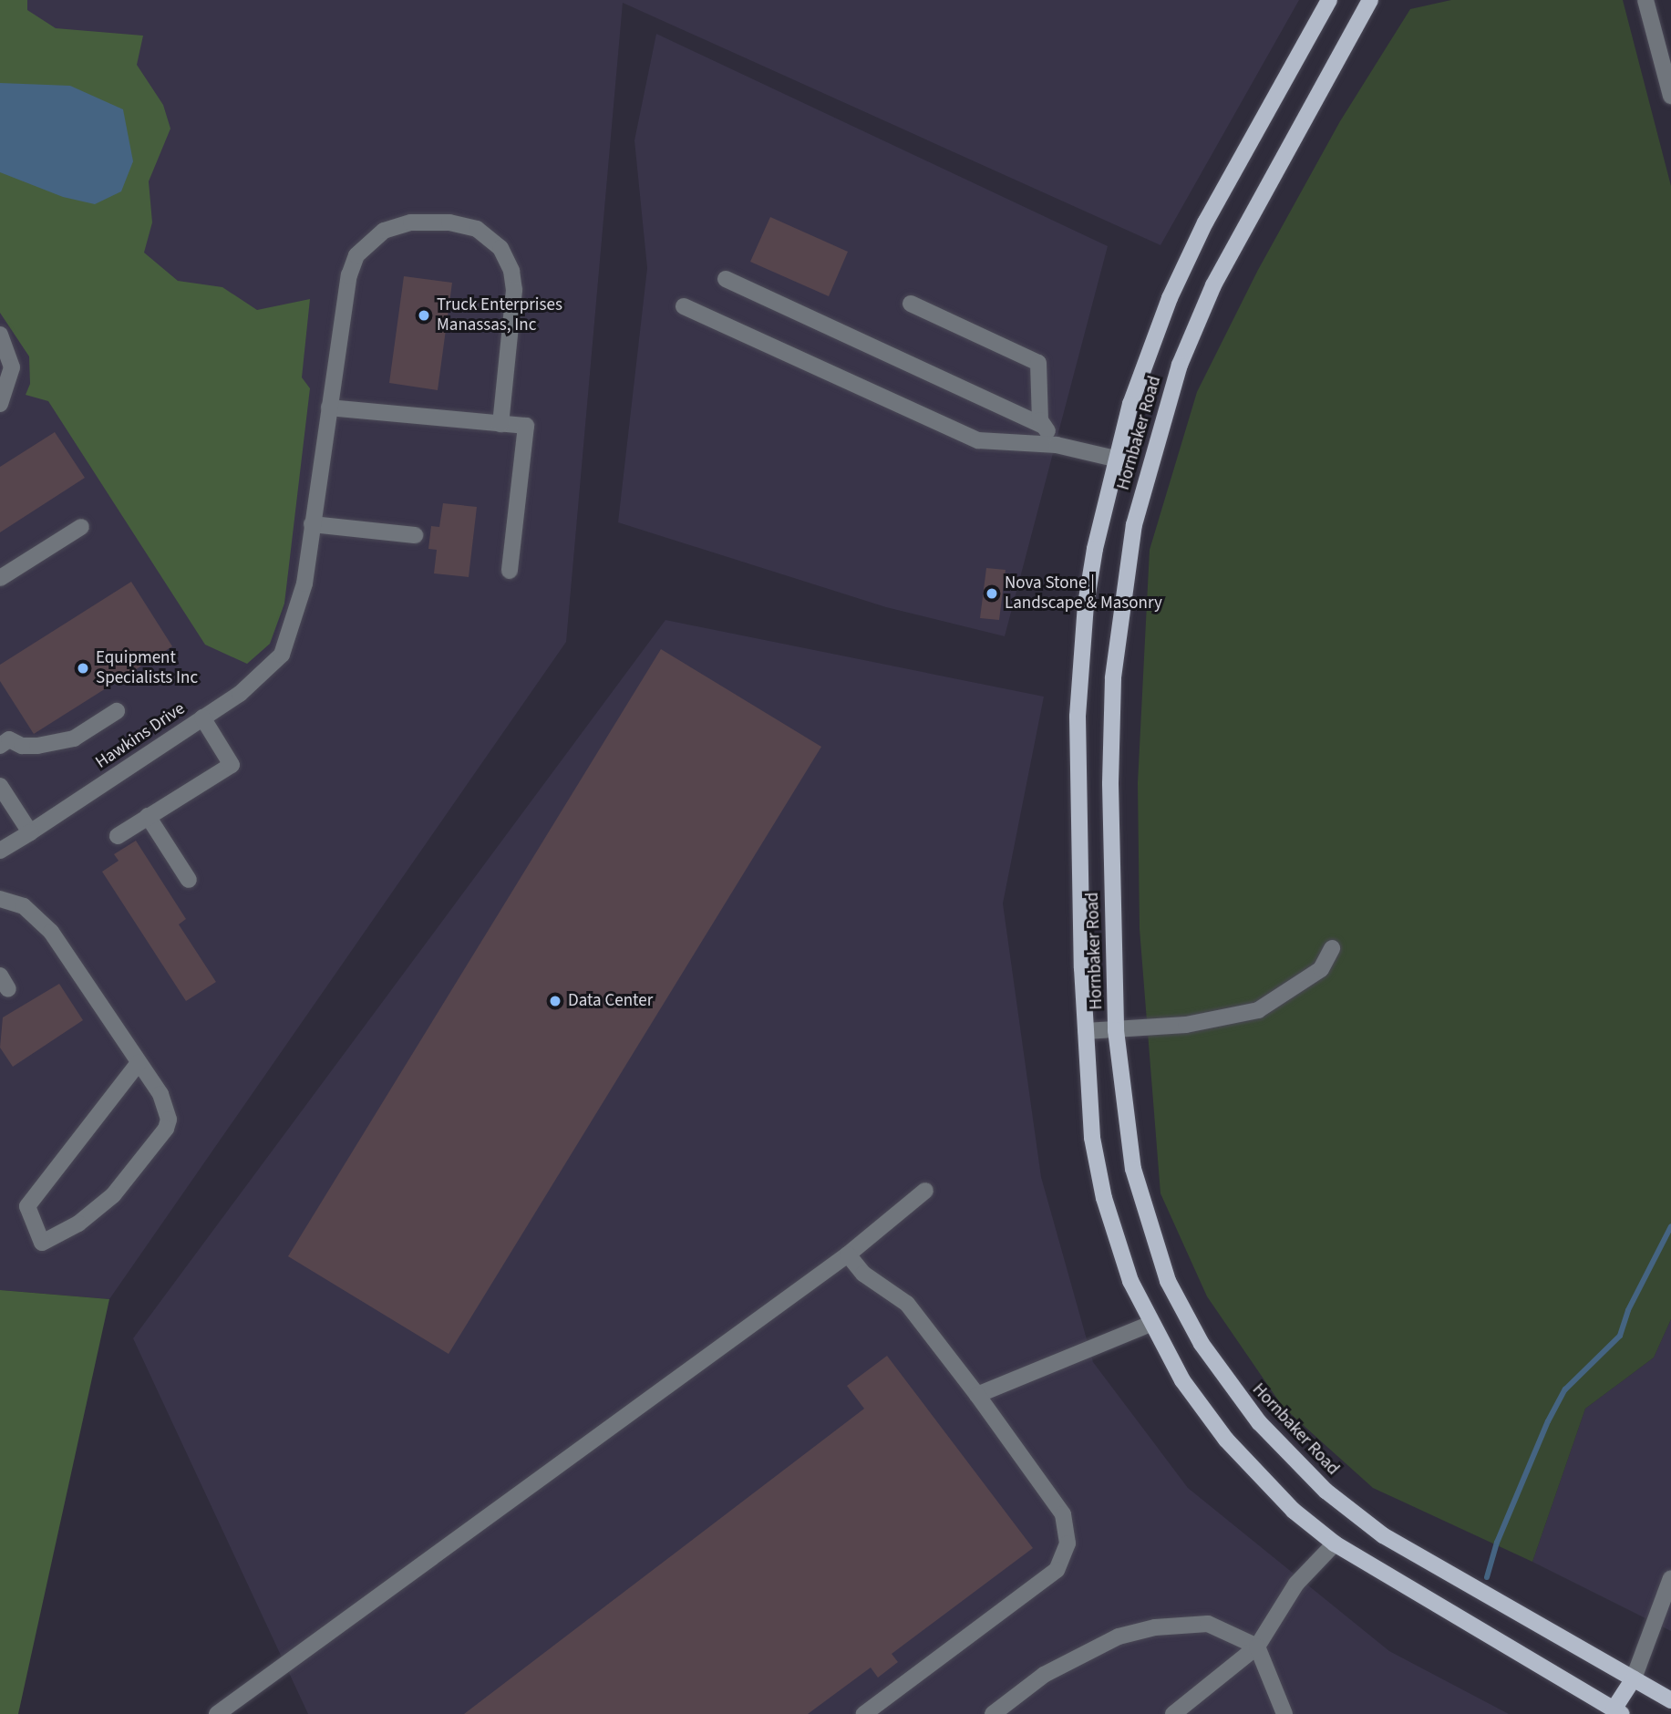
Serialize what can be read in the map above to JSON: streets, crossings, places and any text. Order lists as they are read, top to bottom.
{
  "streets": {
    "main road": ["Hornbaker Road"],
    "street": ["Hawkins Drive"]
  },
  "places": [
    "Truck Enterprises Manassas, Inc",
    "Nova Stone | Landscape & Masonry",
    "Equipment Specialists Inc",
    "Data Center"
  ]
}
